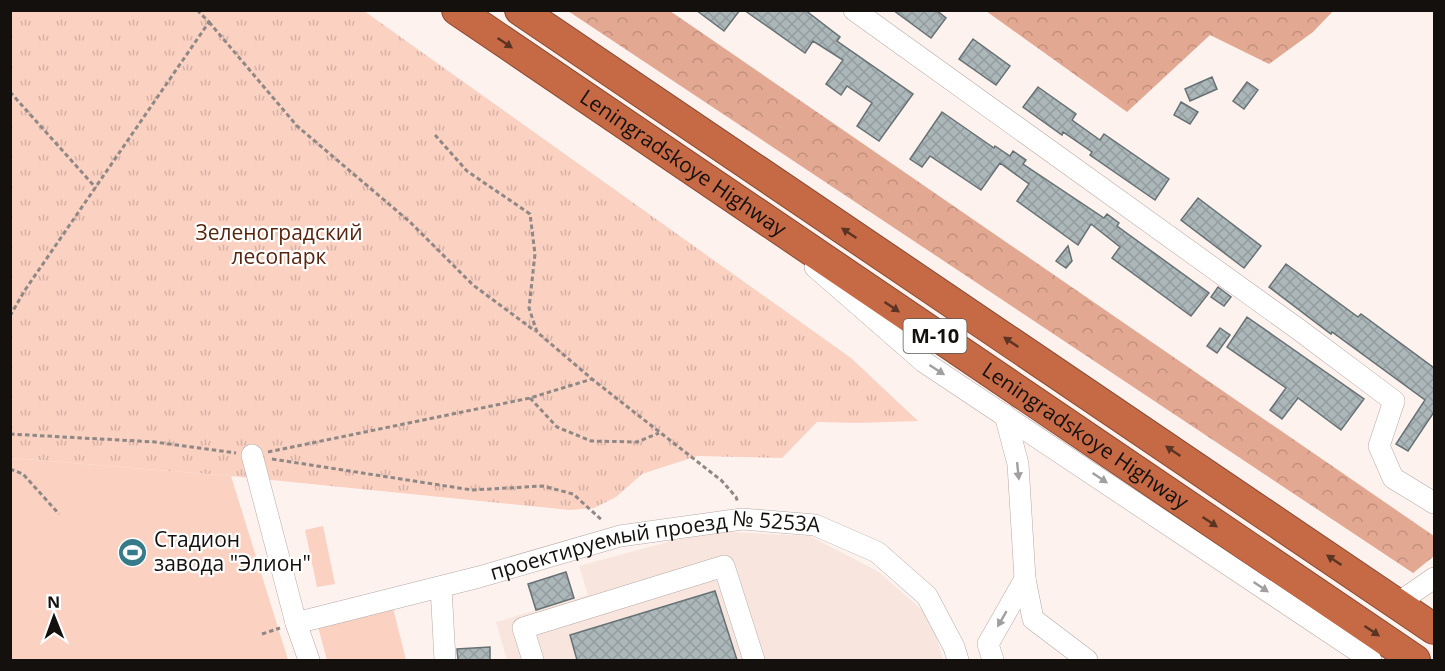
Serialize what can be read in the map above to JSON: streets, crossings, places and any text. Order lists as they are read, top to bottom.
{
  "streets": {
    "highway": ["Leningradskoye Highway", "М-10"],
    "lane": ["проектируемый проезд № 5253А"]
  },
  "parks": ["Зеленоградский лесопарк"],
  "places": {
    "sports": ["Стадион завода \"Элион\""]
  },
  "north": "top"
}
